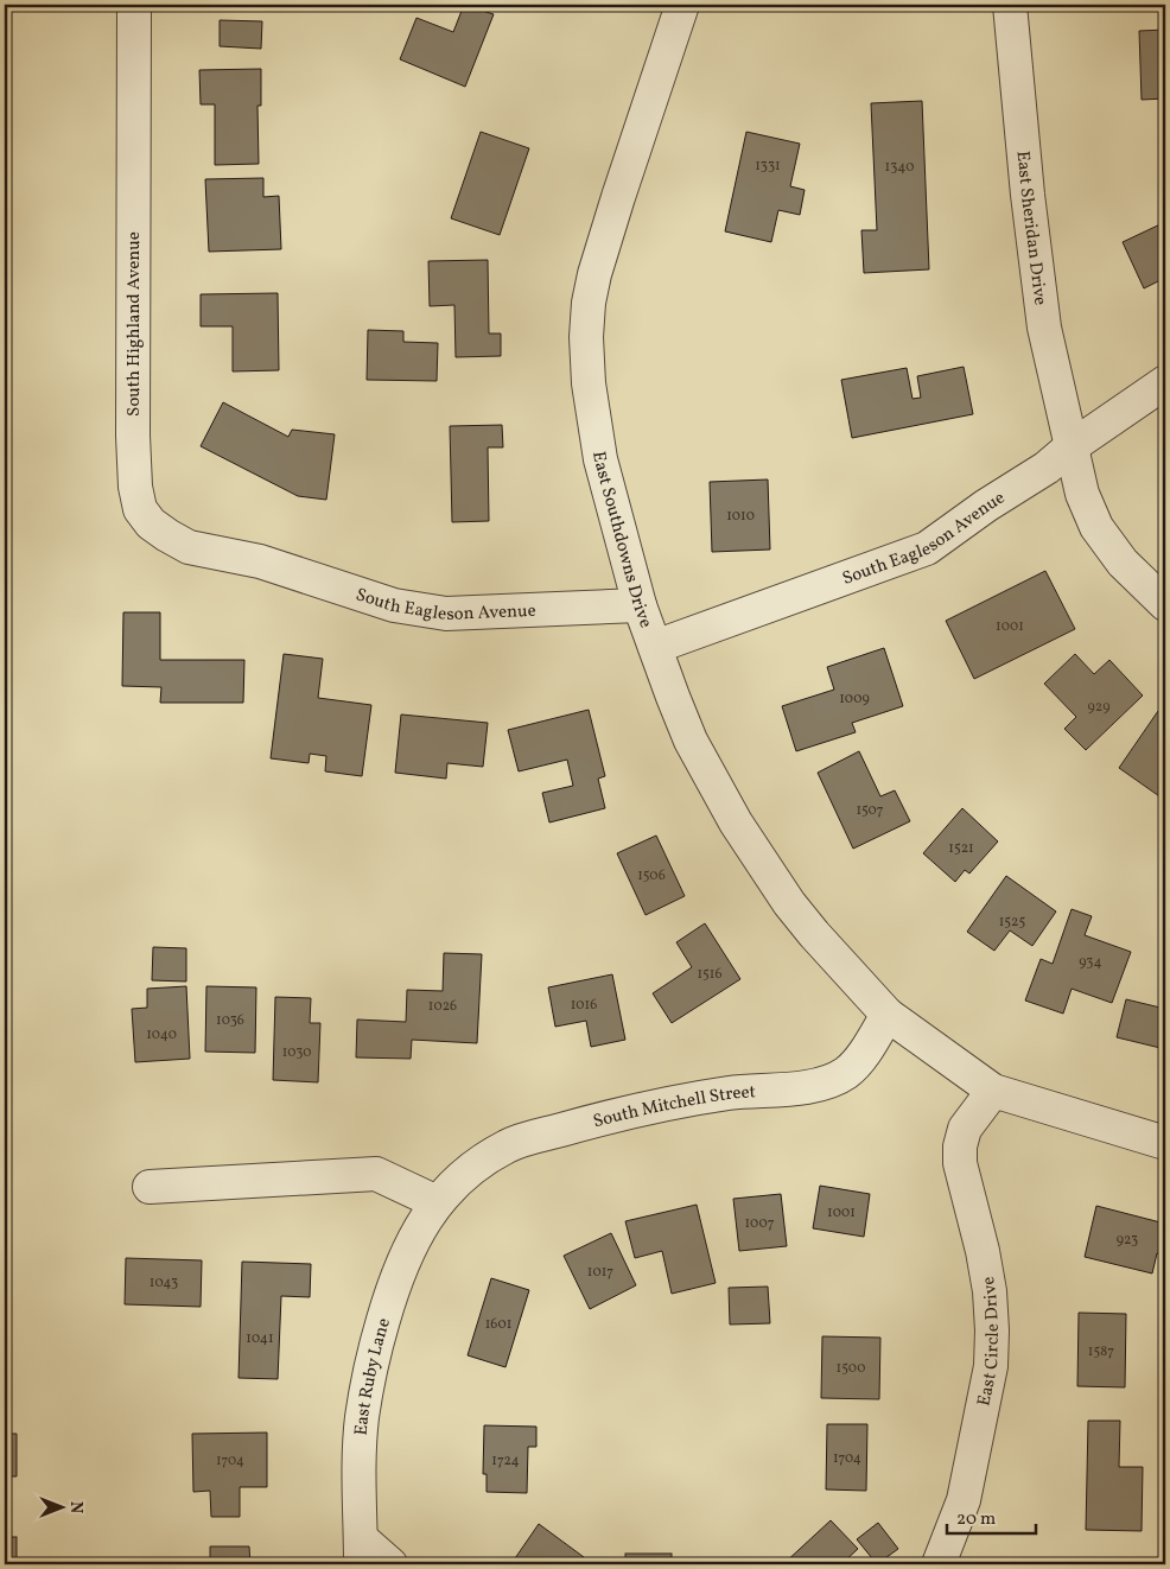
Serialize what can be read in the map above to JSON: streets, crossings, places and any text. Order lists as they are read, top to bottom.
{
  "streets": {
    "street": [
      "East Sheridan Drive",
      "South Highland Avenue",
      "South Eagleson Avenue",
      "East Southdowns Drive",
      "South Mitchell Street",
      "East Circle Drive",
      "East Ruby Lane"
    ]
  },
  "crossings": [
    ["East Sheridan Drive", "South Eagleson Avenue"],
    ["South Highland Avenue", "South Eagleson Avenue"],
    ["South Eagleson Avenue", "East Southdowns Drive"],
    ["East Southdowns Drive", "South Mitchell Street"],
    ["South Mitchell Street", "East Ruby Lane"]
  ],
  "house_numbers": [
    "1331",
    "1340",
    "1010",
    "1001",
    "1009",
    "929",
    "1507",
    "1521",
    "1506",
    "1525",
    "934",
    "1516",
    "1016",
    "1026",
    "1036",
    "1040",
    "1030",
    "1001",
    "1007",
    "923",
    "1017",
    "1043",
    "1601",
    "1041",
    "1587",
    "1500",
    "1704",
    "1704",
    "1724"
  ],
  "scale_bar": "20 m",
  "north": "right"
}
